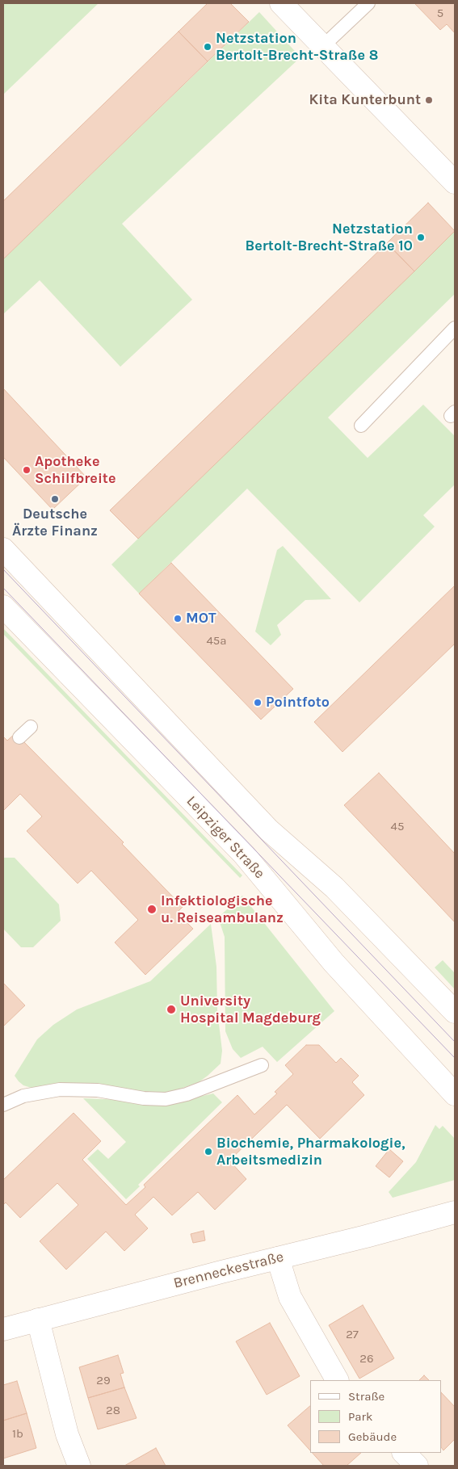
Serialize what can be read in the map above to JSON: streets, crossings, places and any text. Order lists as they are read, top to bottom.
{
  "streets": {
    "main road": ["Leipziger Straße", "Brenneckestraße"]
  },
  "places": [
    "Netzstation Bertolt-Brecht-Straße 8",
    "Kita Kunterbunt",
    "Netzstation Bertolt-Brecht-Straße 10",
    "Apotheke Schilfbreite",
    "Deutsche Ärzte Finanz",
    "MOT",
    "Pointfoto",
    "Infektiologische u. Reiseambulanz",
    "University Hospital Magdeburg",
    "Biochemie, Pharmakologie, Arbeitsmedizin"
  ],
  "house_numbers": [
    "5",
    "45a",
    "45",
    "27",
    "26",
    "29",
    "28",
    "1b"
  ],
  "legend": ["Straße", "Park", "Gebäude"]
}
